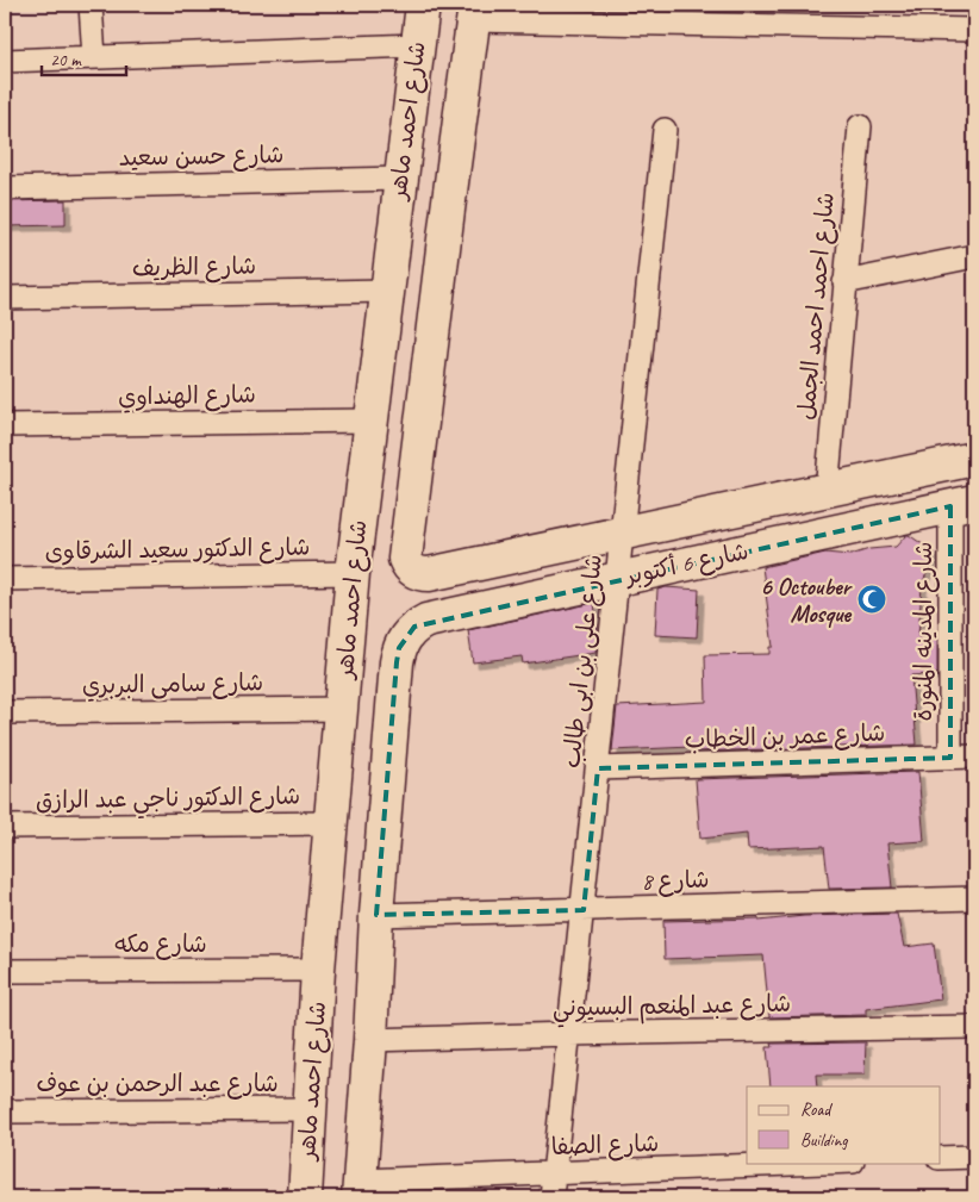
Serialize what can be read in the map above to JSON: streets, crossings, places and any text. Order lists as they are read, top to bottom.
{
  "streets": {
    "main road": ["شارع احمد ماهر", "شارع 6 أكتوبر"],
    "street": [
      "شارع حسن سعيد",
      "شارع الظريف",
      "شارع احمد احمد الجمل",
      "شارع الهنداوي",
      "شارع الدكتور سعيد الشرقاوى",
      "شارع المدينه المنورة",
      "شارع على بن ابى طالب",
      "شارع سامى البربري",
      "شارع عمر بن الخطاب",
      "شارع الدكتور ناجي عبد الرازق",
      "شارع 8",
      "شارع مكه",
      "شارع عبد المنعم البسيوني",
      "شارع عبد الرحمن بن عوف",
      "شارع الصفا"
    ]
  },
  "crossings": [
    ["شارع احمد ماهر", "شارع حسن سعيد"],
    ["شارع احمد ماهر", "شارع الظريف"],
    ["شارع احمد ماهر", "شارع الهنداوي"],
    ["شارع احمد ماهر", "شارع الدكتور سعيد الشرقاوى"],
    ["شارع احمد ماهر", "شارع سامى البربري"],
    ["شارع احمد ماهر", "شارع الدكتور ناجي عبد الرازق"],
    ["شارع احمد ماهر", "شارع مكه"],
    ["شارع احمد ماهر", "شارع عبد الرحمن بن عوف"],
    ["شارع احمد احمد الجمل", "شارع 6 أكتوبر"],
    ["شارع 6 أكتوبر", "شارع المدينه المنورة"],
    ["شارع 6 أكتوبر", "شارع على بن ابى طالب"],
    ["شارع 6 أكتوبر", "شارع 8"],
    ["شارع المدينه المنورة", "شارع عمر بن الخطاب"],
    ["شارع على بن ابى طالب", "شارع عمر بن الخطاب"],
    ["شارع على بن ابى طالب", "شارع 8"],
    ["شارع على بن ابى طالب", "شارع عبد المنعم البسيوني"],
    ["شارع على بن ابى طالب", "شارع الصفا"]
  ],
  "places": {
    "mosque": ["6 Octouber Mosque"]
  },
  "legend": ["Road", "Building"],
  "scale_bar": "20 m"
}
